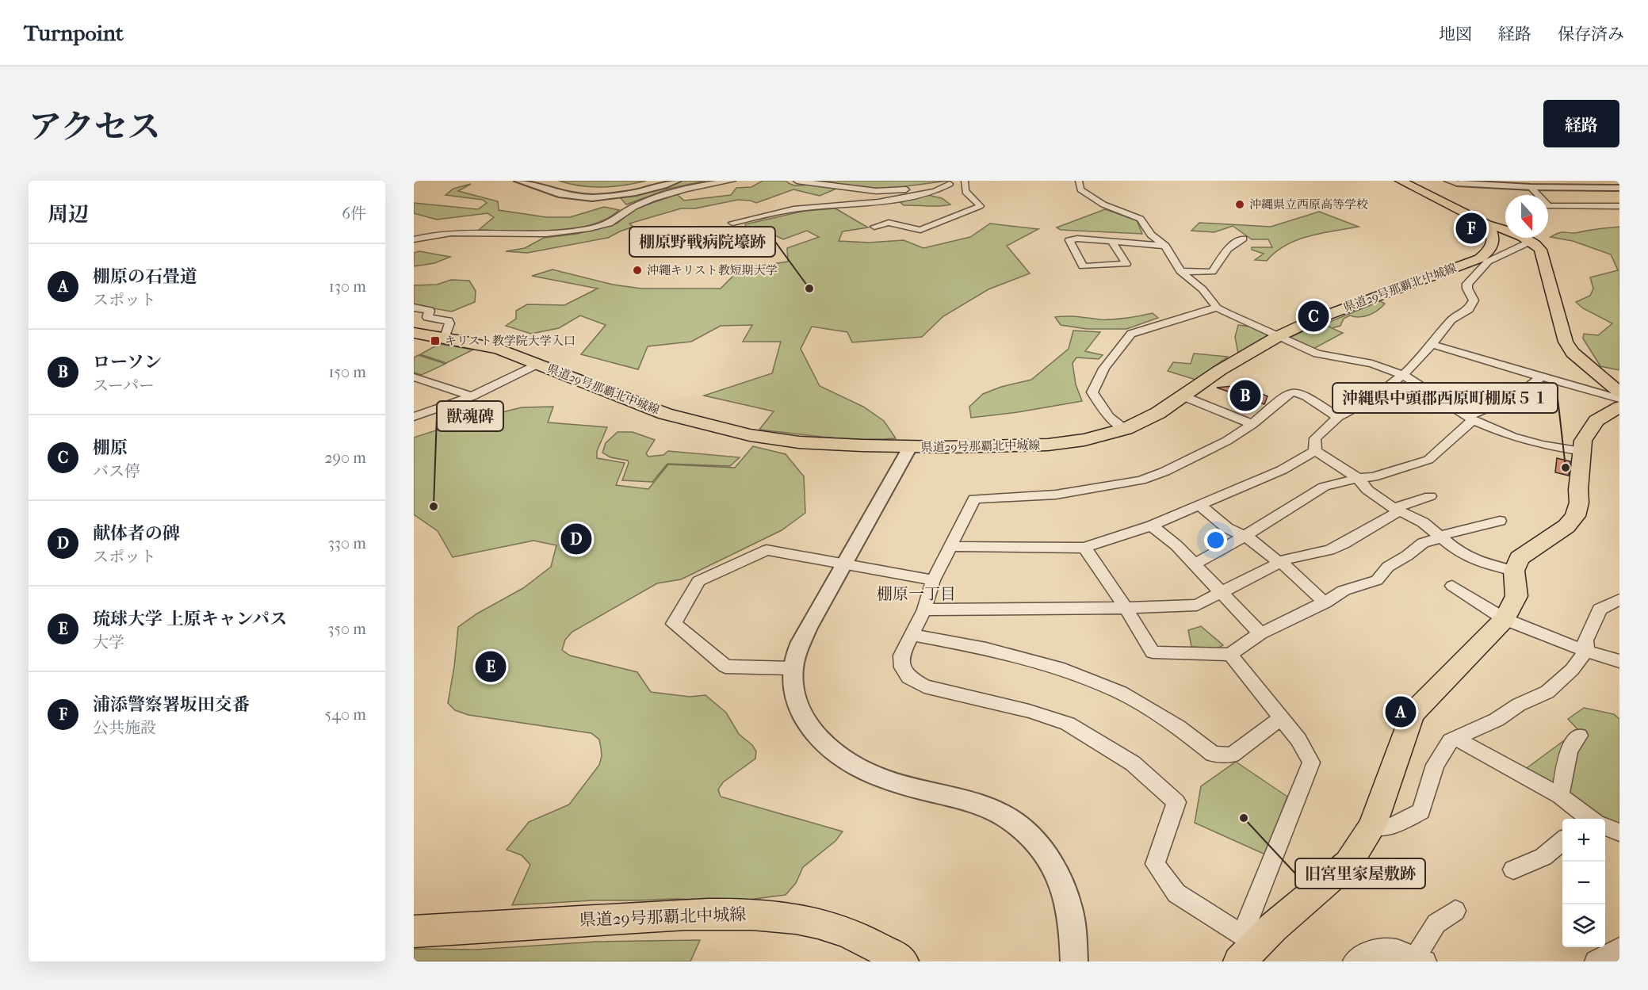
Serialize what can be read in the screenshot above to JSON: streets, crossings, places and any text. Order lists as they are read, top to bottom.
{
  "streets": {
    "main road": ["県道29号那覇北中城線"]
  },
  "districts": ["棚原一丁目"],
  "places": {
    "other": [
      "沖縄県立西原高等学校",
      "沖繩キリスト教短期大学",
      "棚原野戦病院壕跡",
      "沖縄県中頭郡西原町棚原５１",
      "獣魂碑",
      "旧宮里家屋敷跡"
    ],
    "transit": ["キリスト教学院大学入口"]
  },
  "north": "bottom",
  "page": {
    "header": "Turnpoint",
    "nav": ["地図", "経路", "保存済み"],
    "title": "アクセス",
    "buttons": "経路",
    "heading": ["周辺", "6件"],
    "pins": [
      "F",
      "C",
      "B",
      "D",
      "E",
      "A"
    ],
    "list": [
      {
        "mark": "A",
        "name": "棚原の石畳道",
        "note": "スポット",
        "value": "130 m"
      },
      {
        "mark": "B",
        "name": "ローソン",
        "note": "スーパー",
        "value": "150 m"
      },
      {
        "mark": "C",
        "name": "棚原",
        "note": "バス停",
        "value": "290 m"
      },
      {
        "mark": "D",
        "name": "献体者の碑",
        "note": "スポット",
        "value": "330 m"
      },
      {
        "mark": "E",
        "name": "琉球大学 上原キャンパス",
        "note": "大学",
        "value": "350 m"
      },
      {
        "mark": "F",
        "name": "浦添警察署坂田交番",
        "note": "公共施設",
        "value": "540 m"
      }
    ],
    "map_buttons": ["+", "−"]
  }
}
